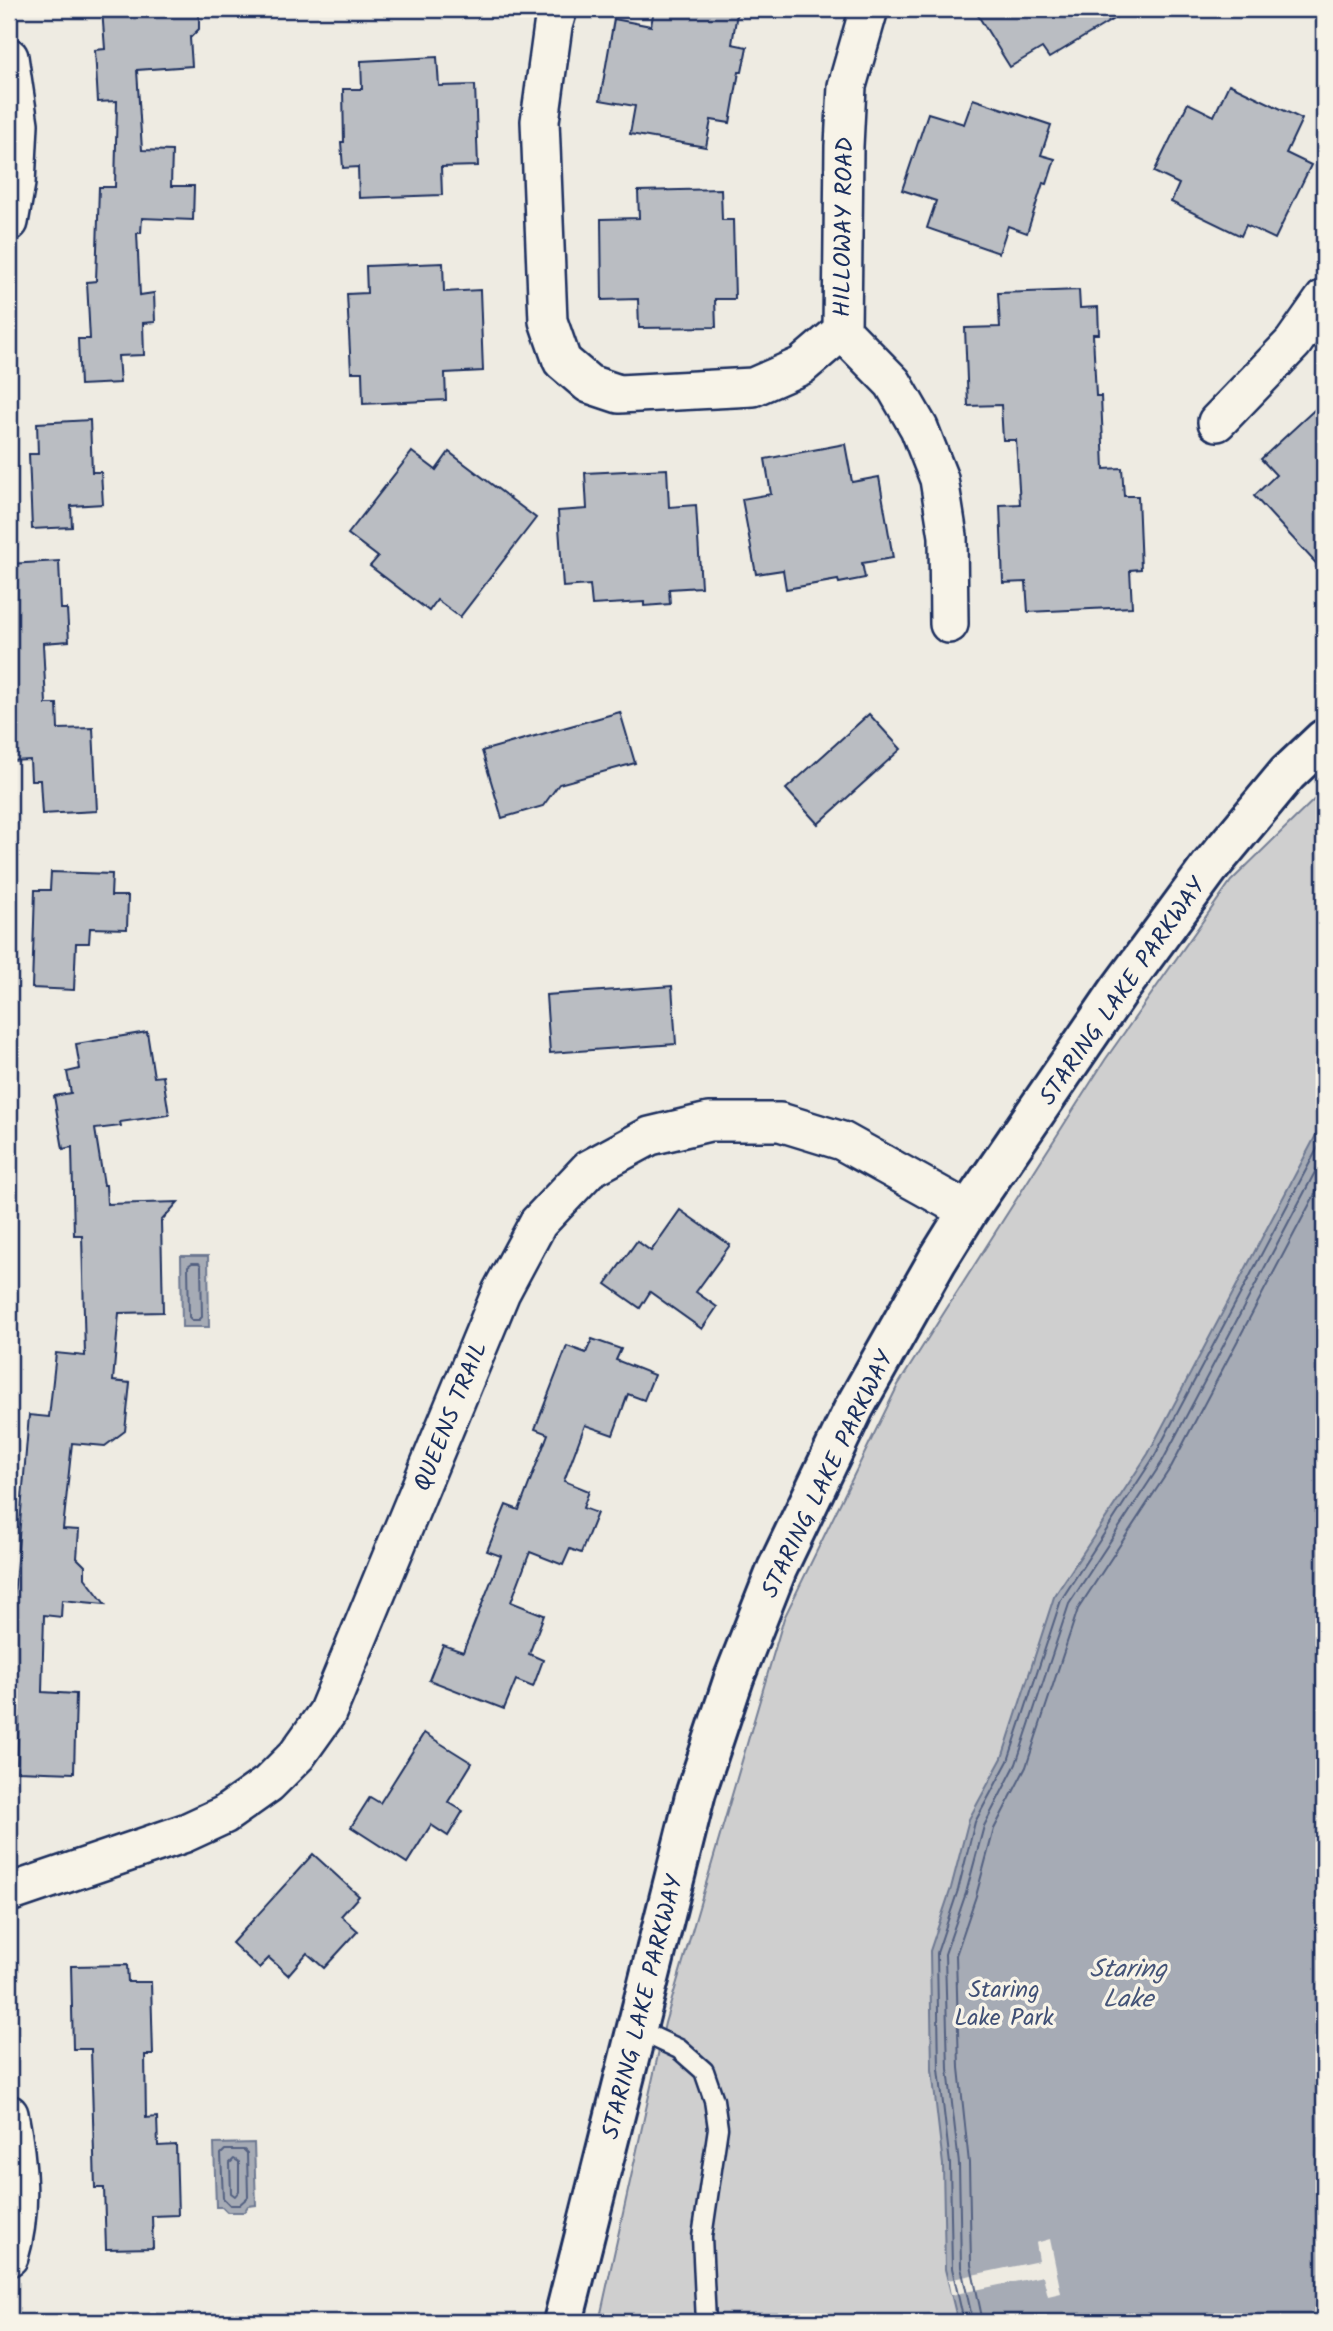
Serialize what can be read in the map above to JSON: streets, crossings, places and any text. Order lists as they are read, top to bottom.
{
  "streets": {
    "street": ["HILLOWAY ROAD", "STARING LAKE PARKWAY", "QUEENS TRAIL"]
  },
  "crossings": [
    ["STARING LAKE PARKWAY", "QUEENS TRAIL"]
  ],
  "water": ["Staring Lake"],
  "parks": ["Staring Lake Park"]
}
